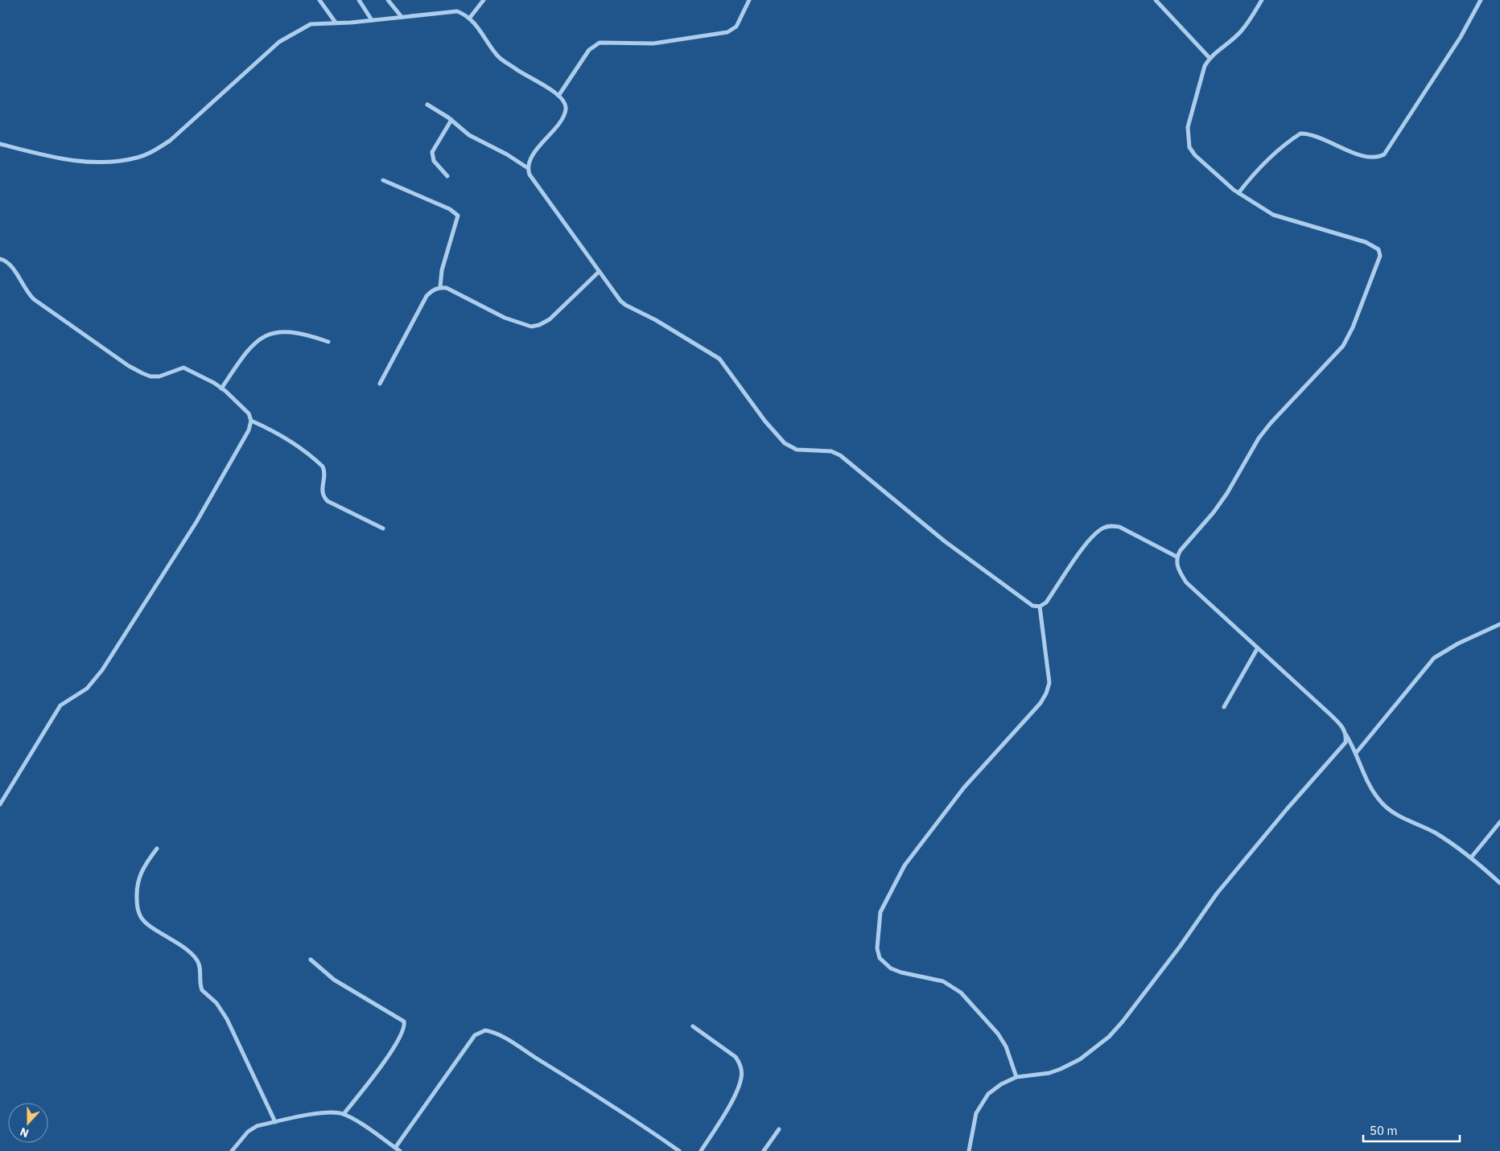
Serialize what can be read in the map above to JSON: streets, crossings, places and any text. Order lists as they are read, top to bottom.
{
  "scale_bar": "50 m",
  "north": "bottom"
}
